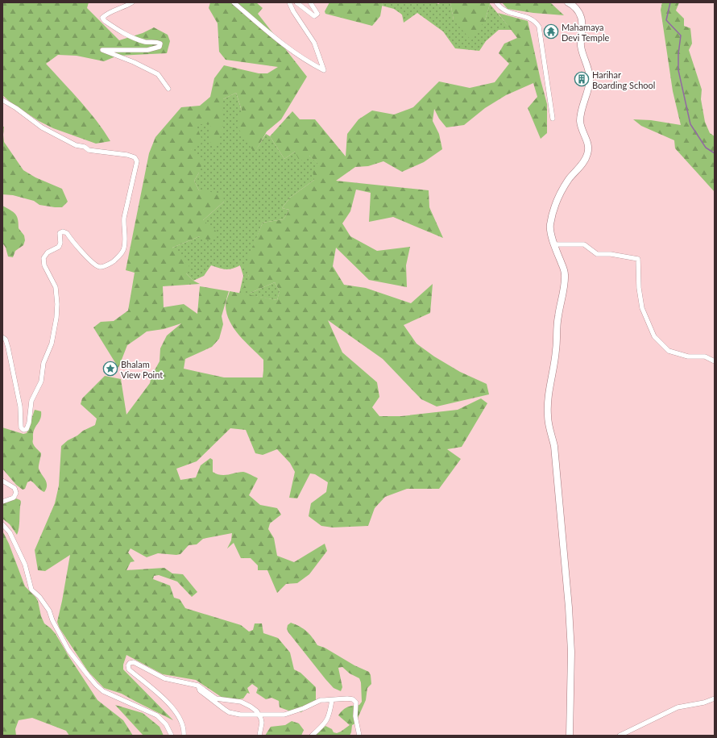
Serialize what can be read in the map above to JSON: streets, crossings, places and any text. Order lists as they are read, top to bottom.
{
  "places": {
    "temple": ["Mahamaya Devi Temple"],
    "building": ["Harihar Boarding School"],
    "place": ["Bhalam View Point"]
  }
}
